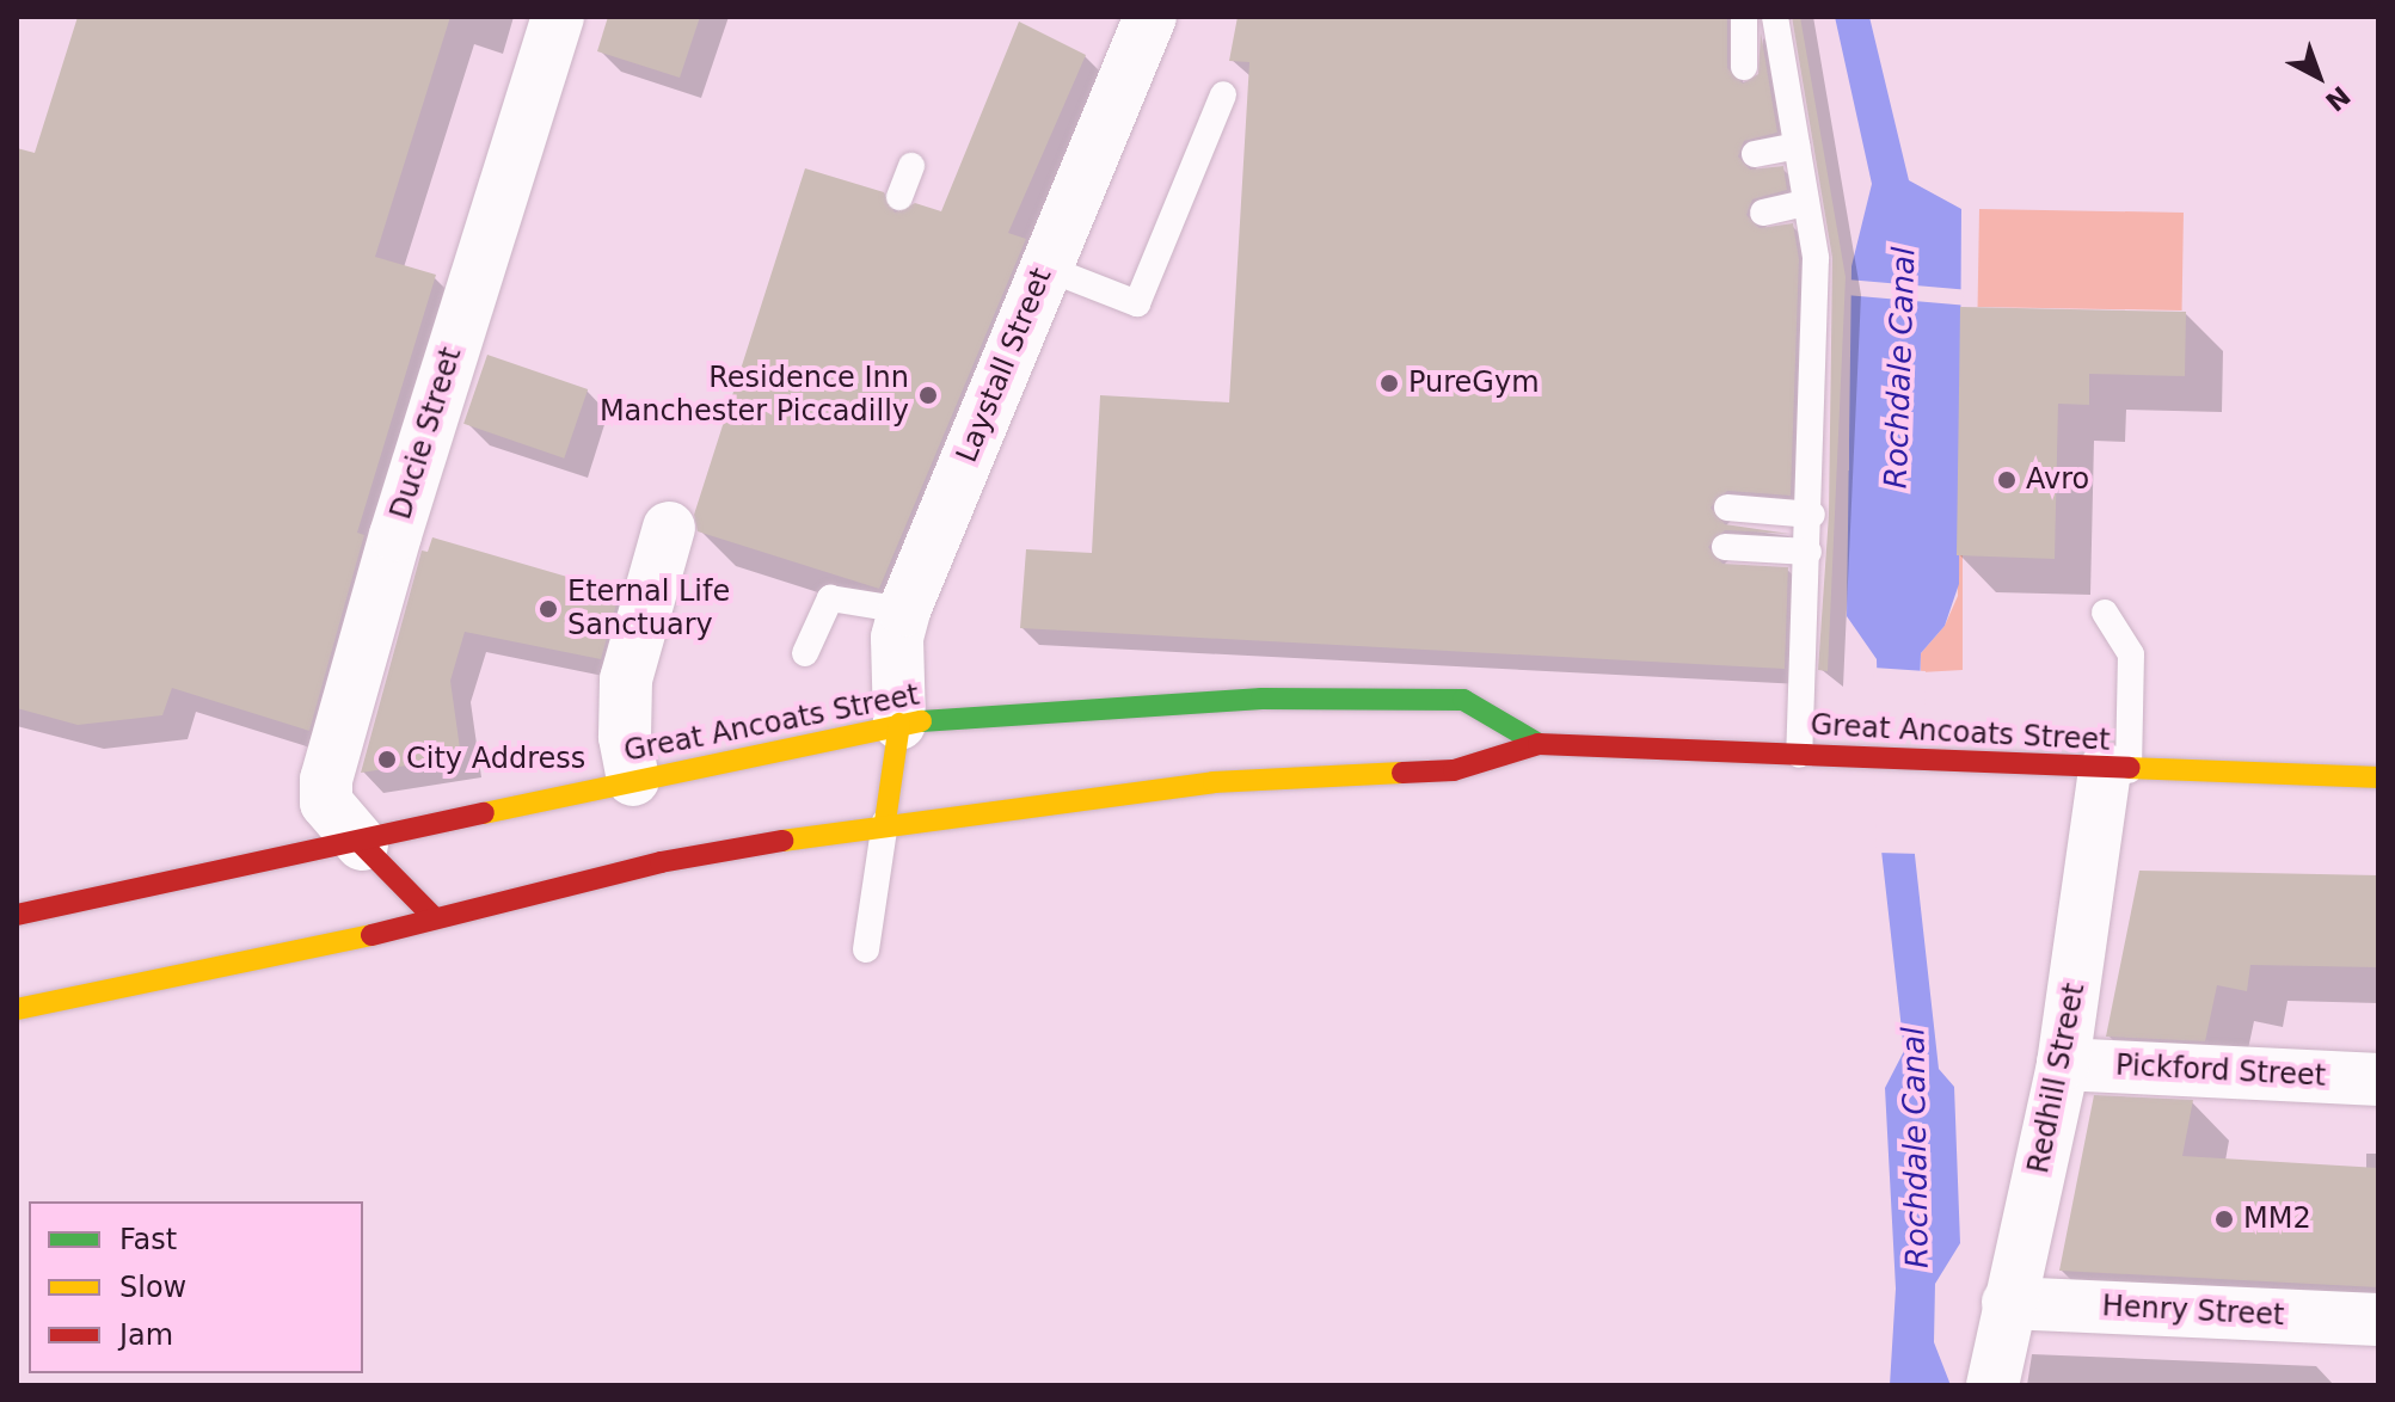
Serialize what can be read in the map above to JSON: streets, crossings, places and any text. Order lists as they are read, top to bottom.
{
  "streets": {
    "highway": ["Great Ancoats Street"],
    "street": [
      "Laystall Street",
      "Ducie Street",
      "Pickford Street",
      "Redhill Street",
      "Henry Street"
    ]
  },
  "crossings": [
    ["Laystall Street", "Great Ancoats Street"],
    ["Ducie Street", "Great Ancoats Street"],
    ["Great Ancoats Street", "Redhill Street"],
    ["Pickford Street", "Redhill Street"],
    ["Redhill Street", "Henry Street"]
  ],
  "water": ["Rochdale Canal"],
  "places": [
    "PureGym",
    "Residence Inn Manchester Piccadilly",
    "Avro",
    "Eternal Life Sanctuary",
    "City Address",
    "MM2"
  ],
  "legend": ["Fast", "Slow", "Jam"],
  "north": "bottom right"
}
